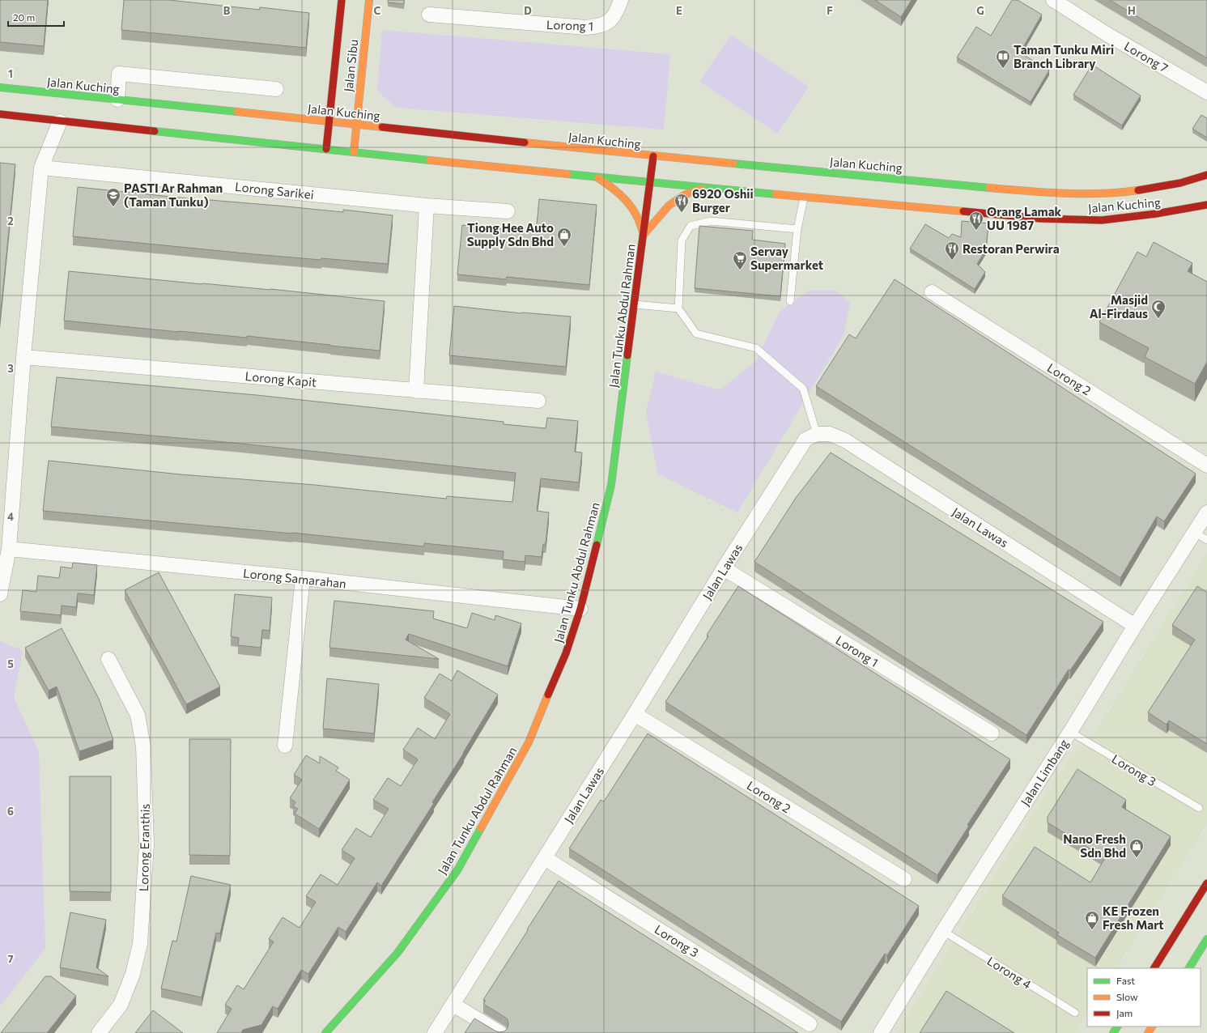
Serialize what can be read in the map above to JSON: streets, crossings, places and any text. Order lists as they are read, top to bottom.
{
  "streets": {
    "street": [
      "Lorong 1",
      "Lorong 7",
      "Jalan Sibu",
      "Jalan Kuching",
      "Lorong Sarikei",
      "Jalan Tunku Abdul Rahman",
      "Lorong Kapit",
      "Lorong 2",
      "Jalan Lawas",
      "Lorong Samarahan",
      "Lorong 3",
      "Jalan Limbang",
      "Lorong Eranthis"
    ],
    "lane": ["Lorong 4"]
  },
  "crossings": [
    ["Lorong 1", "Jalan Lawas"],
    ["Jalan Sibu", "Jalan Kuching"],
    ["Jalan Kuching", "Jalan Tunku Abdul Rahman"],
    ["Jalan Tunku Abdul Rahman", "Lorong Samarahan"],
    ["Lorong 2", "Jalan Lawas"],
    ["Jalan Lawas", "Lorong 3"],
    ["Jalan Lawas", "Jalan Limbang"],
    ["Lorong 3", "Jalan Limbang"],
    ["Jalan Limbang", "Lorong 4"]
  ],
  "places": {
    "library": ["Taman Tunku Miri Branch Library"],
    "school or university": ["PASTI Ar Rahman (Taman Tunku)"],
    "restaurant": ["6920 Oshii Burger", "Orang Lamak UU 1987", "Restoran Perwira"],
    "shop": ["Tiong Hee Auto Supply Sdn Bhd", "Nano Fresh Sdn Bhd", "KE Frozen Fresh Mart"],
    "supermarket": ["Servay Supermarket"],
    "mosque": ["Masjid Al-Firdaus"]
  },
  "legend": ["Fast", "Slow", "Jam"],
  "scale_bar": "20 m",
  "grid": {
    "columns": [
      "B",
      "C",
      "D",
      "E",
      "F",
      "G",
      "H"
    ],
    "rows": [
      "1",
      "2",
      "3",
      "4",
      "5",
      "6",
      "7"
    ]
  }
}
